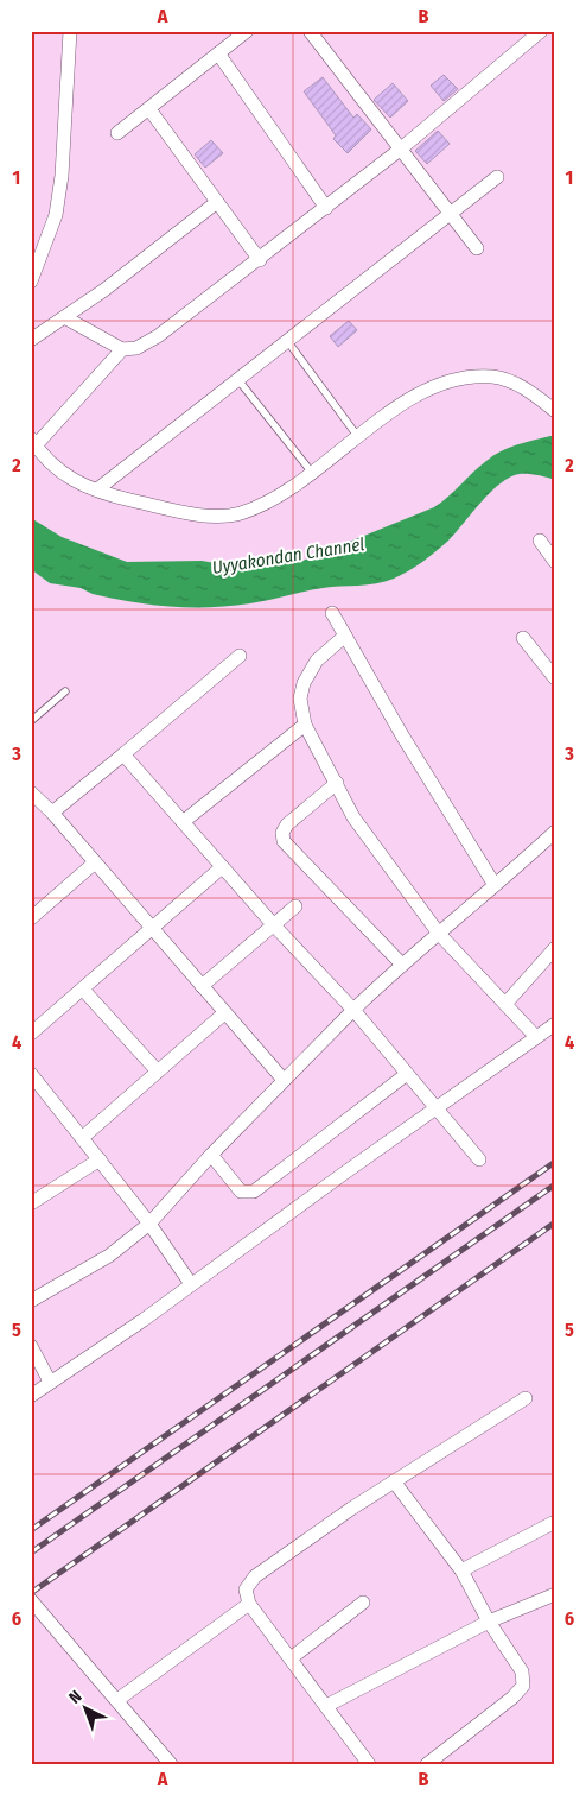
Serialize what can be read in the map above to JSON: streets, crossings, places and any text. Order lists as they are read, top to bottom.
{
  "water": ["Uyyakondan Channel"],
  "north": "top left",
  "grid": {
    "columns": ["A", "B"],
    "rows": [
      "1",
      "2",
      "3",
      "4",
      "5",
      "6"
    ]
  }
}
